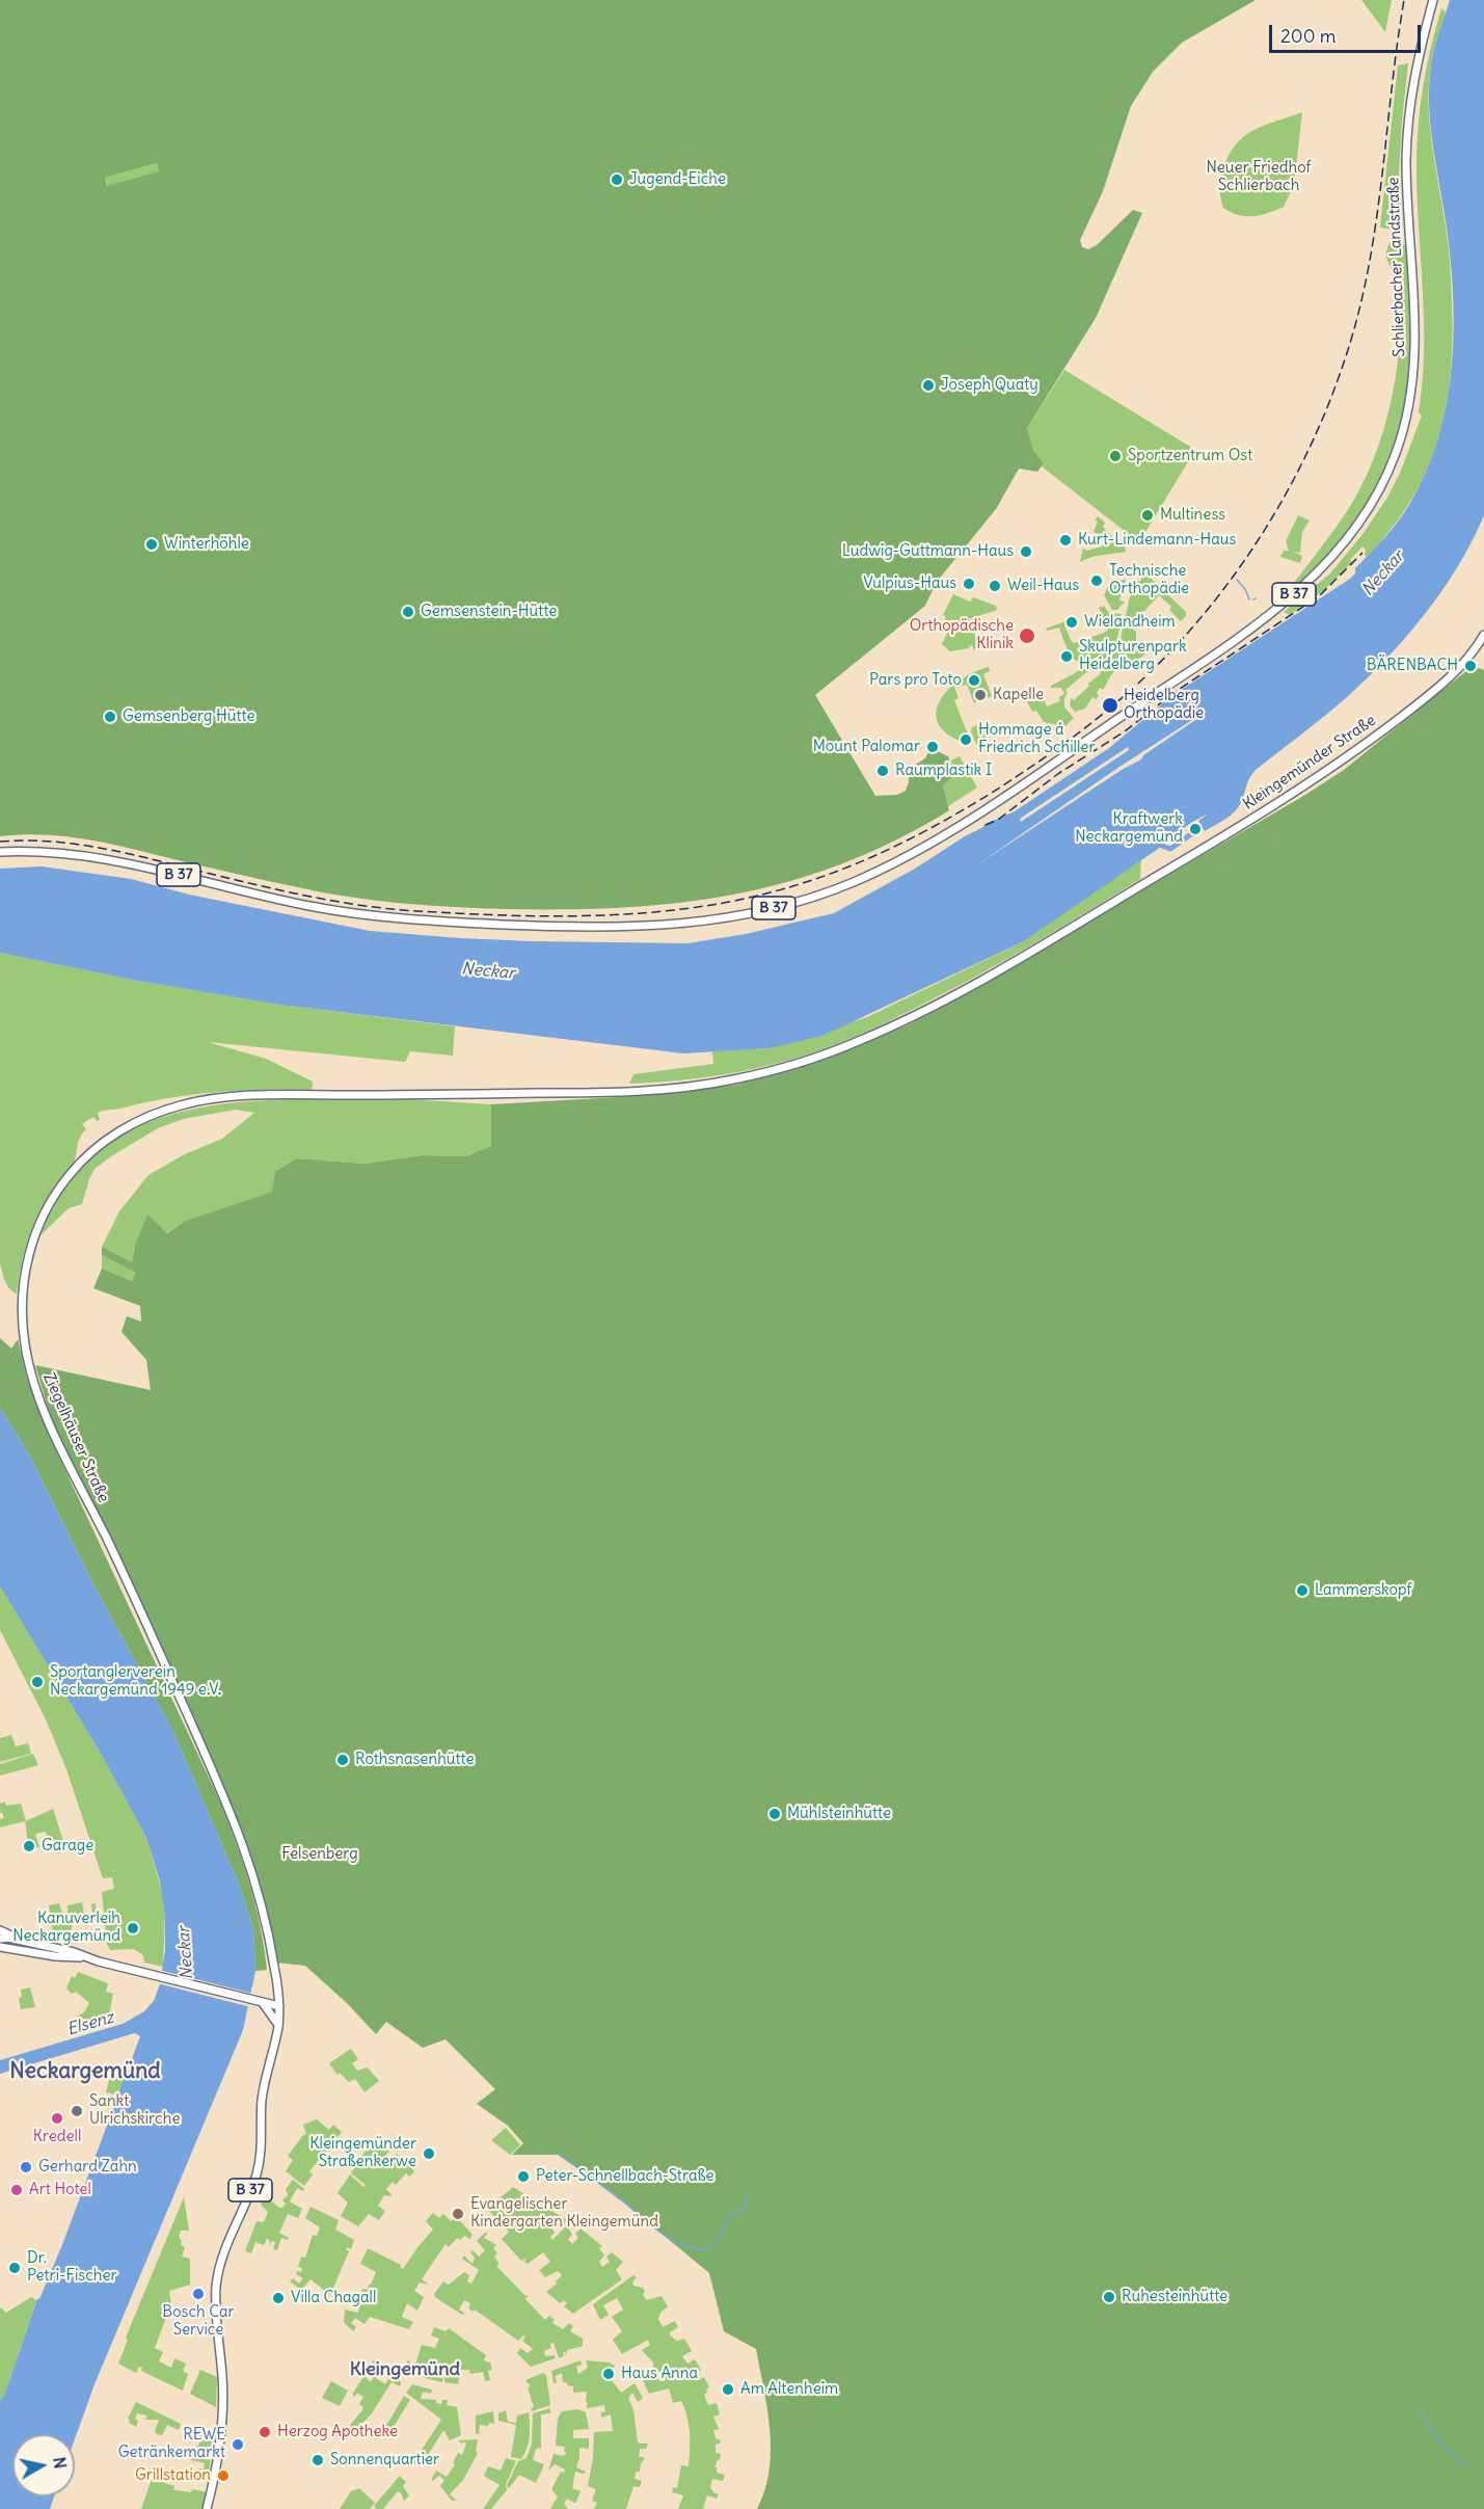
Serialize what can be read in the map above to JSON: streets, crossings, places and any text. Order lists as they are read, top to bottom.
{
  "streets": {
    "main road": [
      "Schlierbacher Landstraße",
      "B 37",
      "Kleingemünder Straße",
      "Ziegelhäuser Straße"
    ]
  },
  "crossings": [
    ["Kleingemünder Straße", "Ziegelhäuser Straße"]
  ],
  "districts": ["Neckargemünd", "Kleingemünd"],
  "water": ["Neckar", "Elsenz"],
  "parks": ["Neuer Friedhof Schlierbach", "Felsenberg"],
  "places": [
    "Jugend-Eiche",
    "Joseph Quaty",
    "Sportzentrum Ost",
    "Multiness",
    "Kurt-Lindemann-Haus",
    "Winterhöhle",
    "Ludwig-Guttmann-Haus",
    "Technische Orthopädie",
    "Vulpius-Haus",
    "Weil-Haus",
    "Gemsenstein-Hütte",
    "Wielandheim",
    "Orthopädische Klinik",
    "Skulpturenpark Heidelberg",
    "BÄRENBACH",
    "Pars pro Toto",
    "Kapelle",
    "Heidelberg Orthopädie",
    "Gemsenberg Hütte",
    "Hommage á Friedrich Schiller",
    "Mount Palomar",
    "Raumplastik I",
    "Kraftwerk Neckargemünd",
    "Lammerskopf",
    "Sportanglerverein Neckargemünd 1949 e.V.",
    "Rothsnasenhütte",
    "Mühlsteinhütte",
    "Garage",
    "Kanuverleih Neckargemünd",
    "Sankt Ulrichskirche",
    "Kredell",
    "Kleingemünder Straßenkerwe",
    "Gerhard Zahn",
    "Peter-Schnellbach-Straße",
    "Art Hotel",
    "Evangelischer Kindergarten Kleingemünd",
    "Dr. Petri-Fischer",
    "Bosch Car Service",
    "Ruhesteinhütte",
    "Villa Chagall",
    "Haus Anna",
    "Am Altenheim",
    "Herzog Apotheke",
    "REWE Getränkemarkt",
    "Sonnenquartier",
    "Grillstation"
  ],
  "scale_bar": "200 m",
  "north": "right"
}
